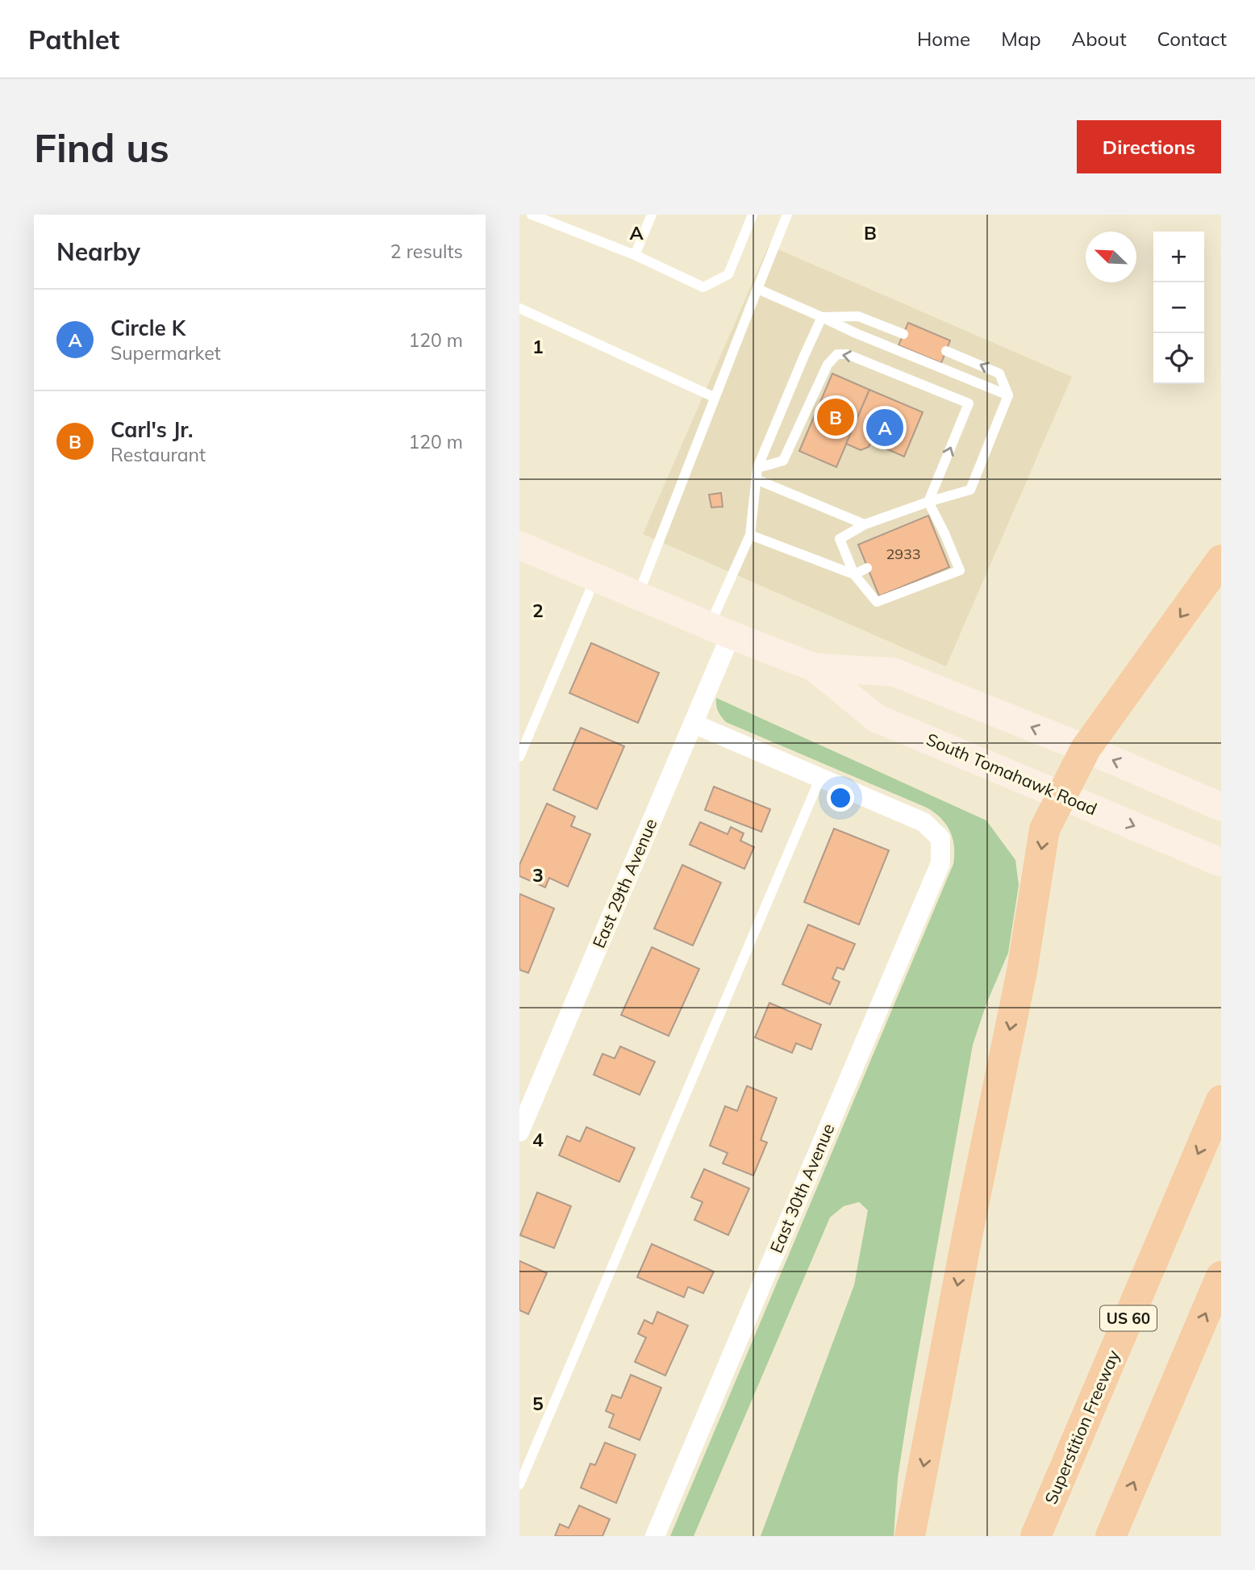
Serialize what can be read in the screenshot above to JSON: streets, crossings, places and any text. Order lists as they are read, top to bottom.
{
  "streets": {
    "highway": ["US 60", "Superstition Freeway"],
    "main road": ["South Tomahawk Road"],
    "street": ["East 29th Avenue", "East 30th Avenue"]
  },
  "crossings": [
    ["South Tomahawk Road", "East 29th Avenue"]
  ],
  "house_numbers": ["2933"],
  "north": "top left",
  "page": {
    "header": "Pathlet",
    "nav": [
      "Home",
      "Map",
      "About",
      "Contact"
    ],
    "buttons": "Directions",
    "title": "Find us",
    "heading": ["Nearby", "2 results"],
    "map_buttons": ["+", "−"],
    "list": [
      {
        "mark": "A",
        "name": "Circle K",
        "note": "Supermarket",
        "value": "120 m"
      },
      {
        "mark": "B",
        "name": "Carl's Jr.",
        "note": "Restaurant",
        "value": "120 m"
      }
    ],
    "pins": ["B", "A"]
  },
  "grid": {
    "columns": ["A", "B"],
    "rows": [
      "1",
      "2",
      "3",
      "4",
      "5"
    ]
  }
}
